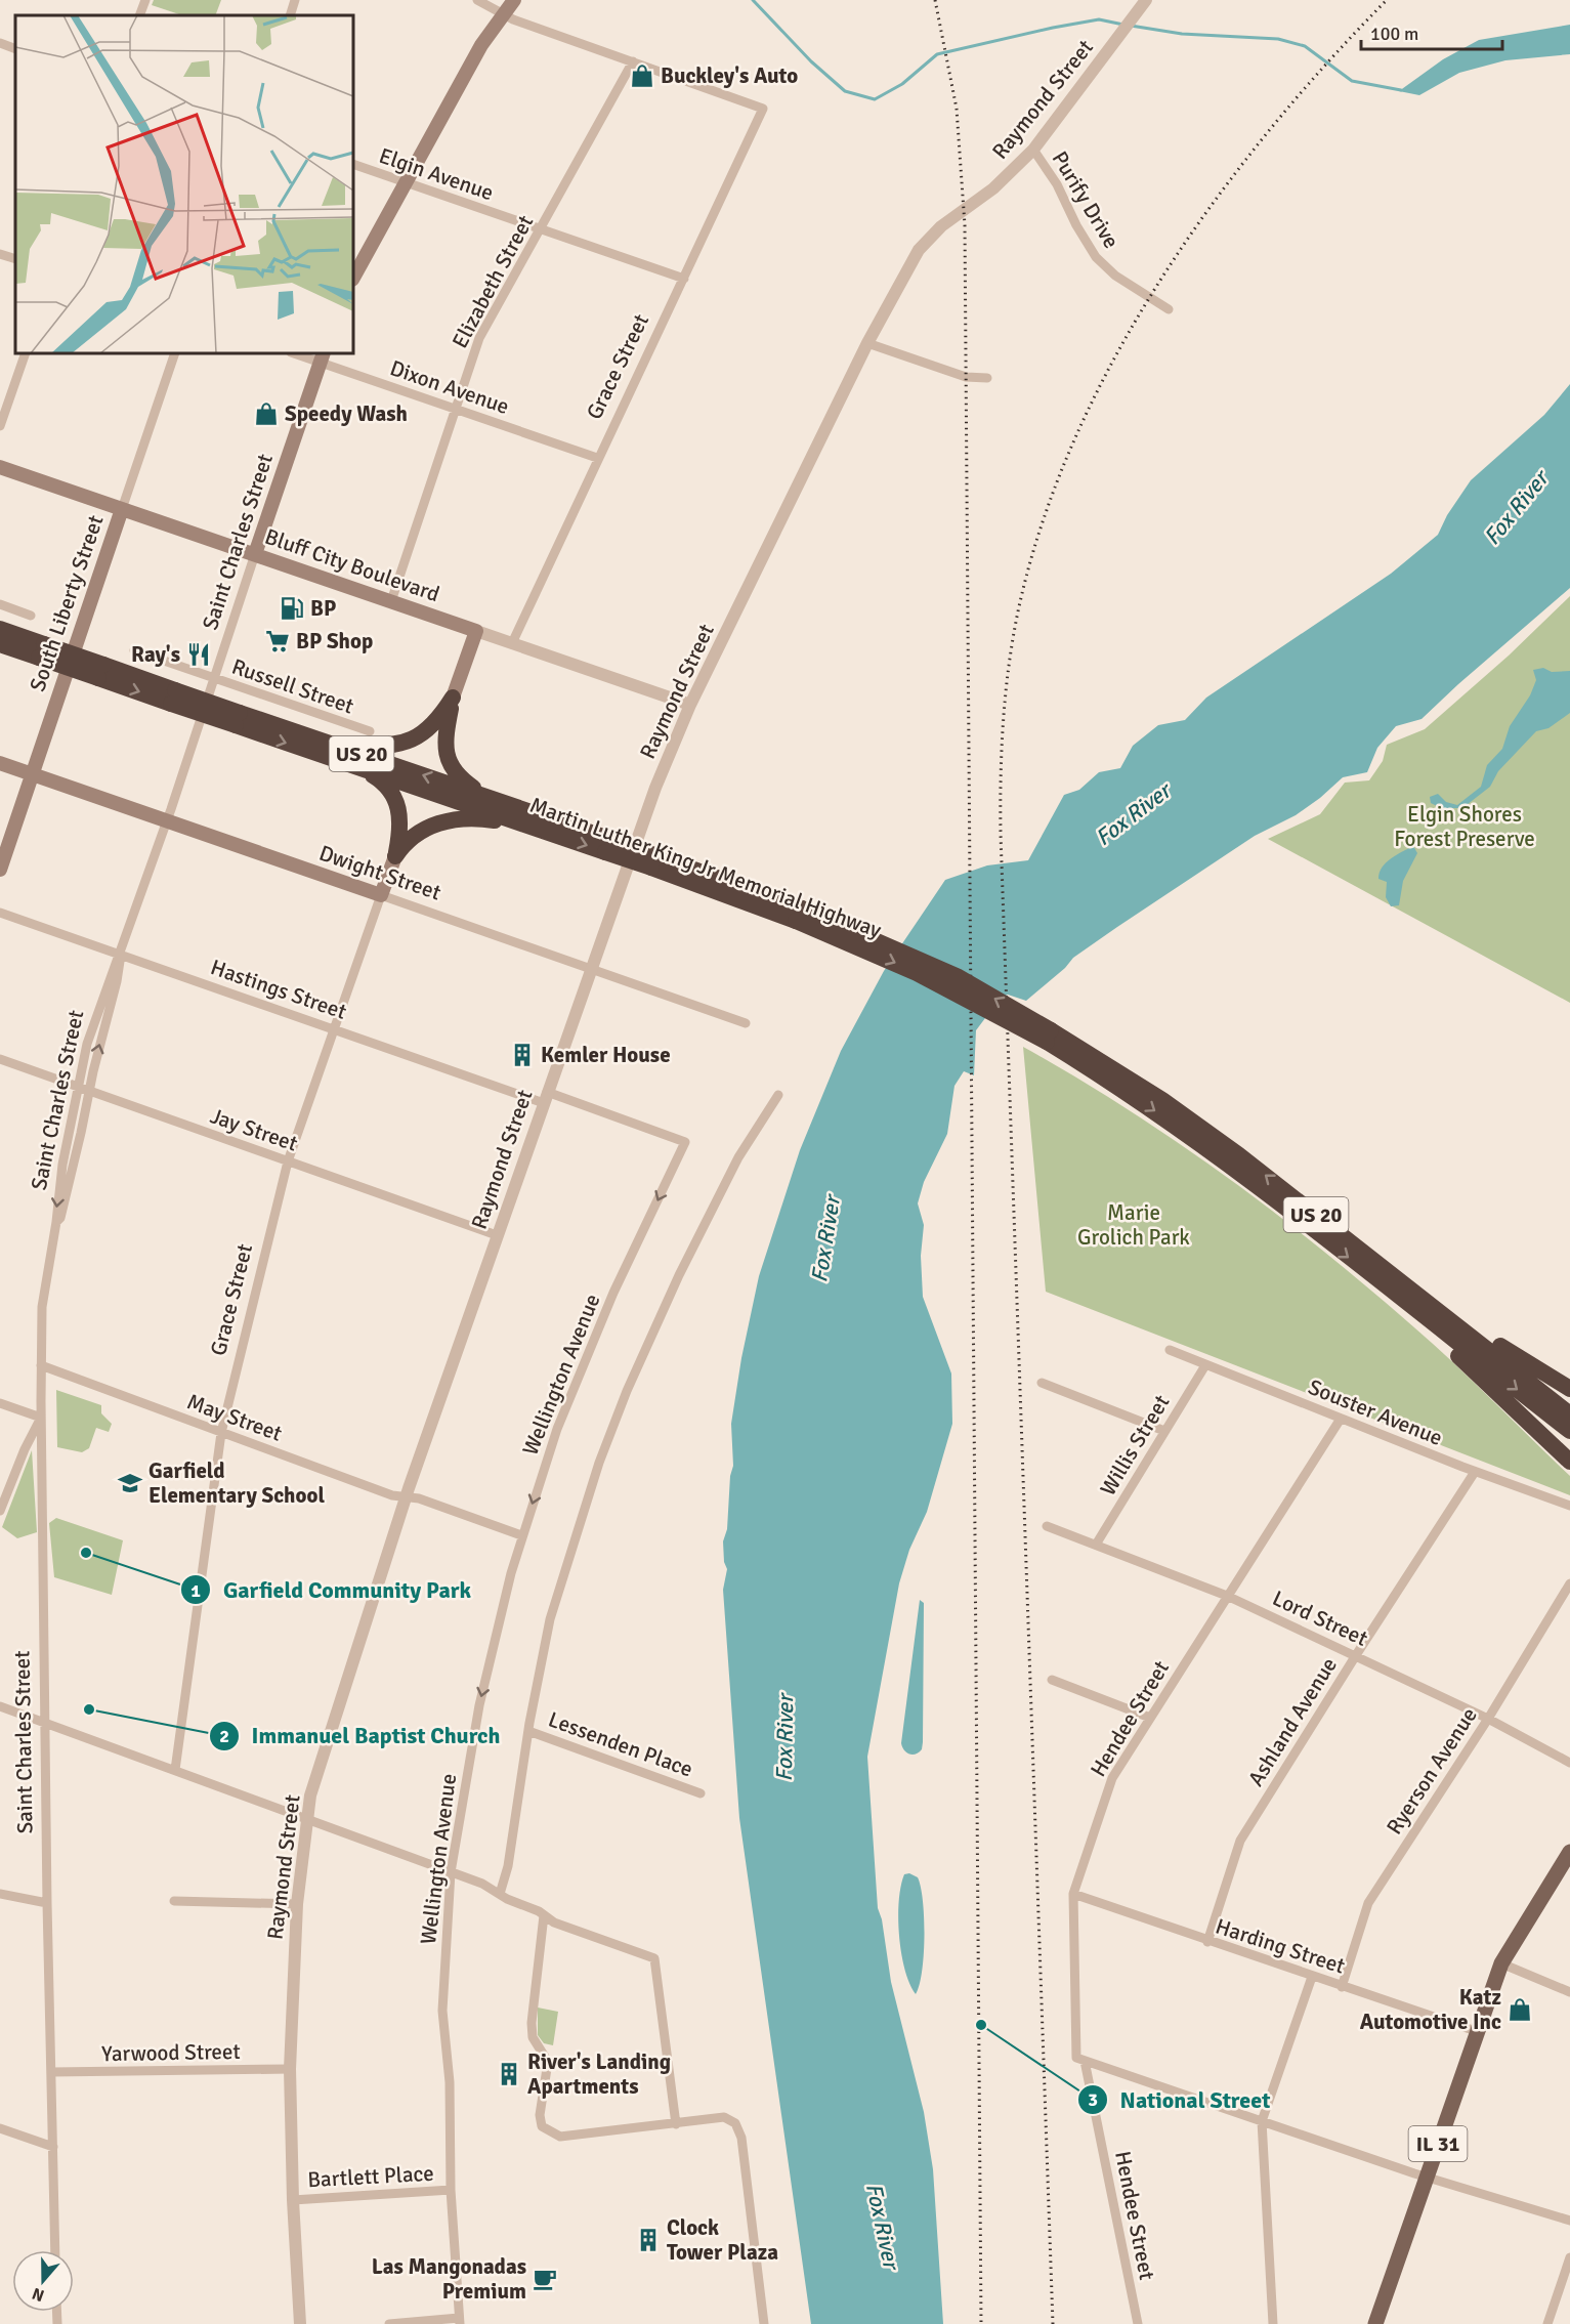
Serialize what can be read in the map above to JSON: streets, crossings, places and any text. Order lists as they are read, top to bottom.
{
  "streets": {
    "highway": ["US 20", "Martin Luther King Jr Memorial Highway"],
    "main road": [
      "Grace Street",
      "Saint Charles Street",
      "Bluff City Boulevard",
      "South Liberty Street",
      "Dwight Street",
      "IL 31"
    ],
    "street": [
      "Raymond Street",
      "Elgin Avenue",
      "Purify Drive",
      "Elizabeth Street",
      "Dixon Avenue",
      "Russell Street",
      "Hastings Street",
      "Jay Street",
      "Wellington Avenue",
      "Souster Avenue",
      "May Street",
      "Willis Street",
      "Lord Street",
      "Hendee Street",
      "Ashland Avenue",
      "Lessenden Place",
      "Ryerson Avenue",
      "Harding Street",
      "Yarwood Street",
      "Bartlett Place"
    ]
  },
  "crossings": [
    ["Raymond Street", "Purify Drive"],
    ["Raymond Street", "Bluff City Boulevard"],
    ["Raymond Street", "Dwight Street"],
    ["Raymond Street", "Hastings Street"],
    ["Raymond Street", "Jay Street"],
    ["Raymond Street", "May Street"],
    ["Raymond Street", "Yarwood Street"],
    ["Raymond Street", "Bartlett Place"],
    ["Elgin Avenue", "Elizabeth Street"],
    ["Elgin Avenue", "Grace Street"],
    ["Elizabeth Street", "Grace Street"],
    ["Elizabeth Street", "Dixon Avenue"],
    ["Elizabeth Street", "Bluff City Boulevard"],
    ["Grace Street", "Dixon Avenue"],
    ["Grace Street", "Bluff City Boulevard"],
    ["Grace Street", "Dwight Street"],
    ["Grace Street", "Hastings Street"],
    ["Grace Street", "Jay Street"],
    ["Grace Street", "May Street"],
    ["Dixon Avenue", "Saint Charles Street"],
    ["Saint Charles Street", "Bluff City Boulevard"],
    ["Saint Charles Street", "Russell Street"],
    ["Saint Charles Street", "Dwight Street"],
    ["Saint Charles Street", "Hastings Street"],
    ["Saint Charles Street", "Jay Street"],
    ["Saint Charles Street", "May Street"],
    ["Saint Charles Street", "Yarwood Street"],
    ["Bluff City Boulevard", "South Liberty Street"],
    ["South Liberty Street", "Dwight Street"],
    ["Hastings Street", "Wellington Avenue"],
    ["Wellington Avenue", "May Street"],
    ["Wellington Avenue", "Bartlett Place"],
    ["Souster Avenue", "Willis Street"],
    ["Souster Avenue", "Hendee Street"],
    ["Souster Avenue", "Ashland Avenue"],
    ["Willis Street", "Lord Street"],
    ["Lord Street", "Hendee Street"],
    ["Lord Street", "Ashland Avenue"],
    ["Lord Street", "Ryerson Avenue"],
    ["Hendee Street", "Harding Street"],
    ["Ashland Avenue", "Harding Street"],
    ["Ryerson Avenue", "Harding Street"],
    ["Harding Street", "IL 31"]
  ],
  "water": ["Fox River"],
  "parks": ["Elgin Shores Forest Preserve", "Marie Grolich Park"],
  "places": {
    "shop": ["Buckley's Auto", "Speedy Wash", "Katz Automotive Inc"],
    "fuel station": ["BP"],
    "supermarket": ["BP Shop"],
    "restaurant": ["Ray's"],
    "building": ["Kemler House", "River's Landing Apartments", "Clock Tower Plaza"],
    "school or university": ["Garfield Elementary School"],
    "other": ["Garfield Community Park", "Immanuel Baptist Church", "National Street"],
    "cafe": ["Las Mangonadas Premium"]
  },
  "scale_bar": "100 m",
  "north": "bottom"
}
